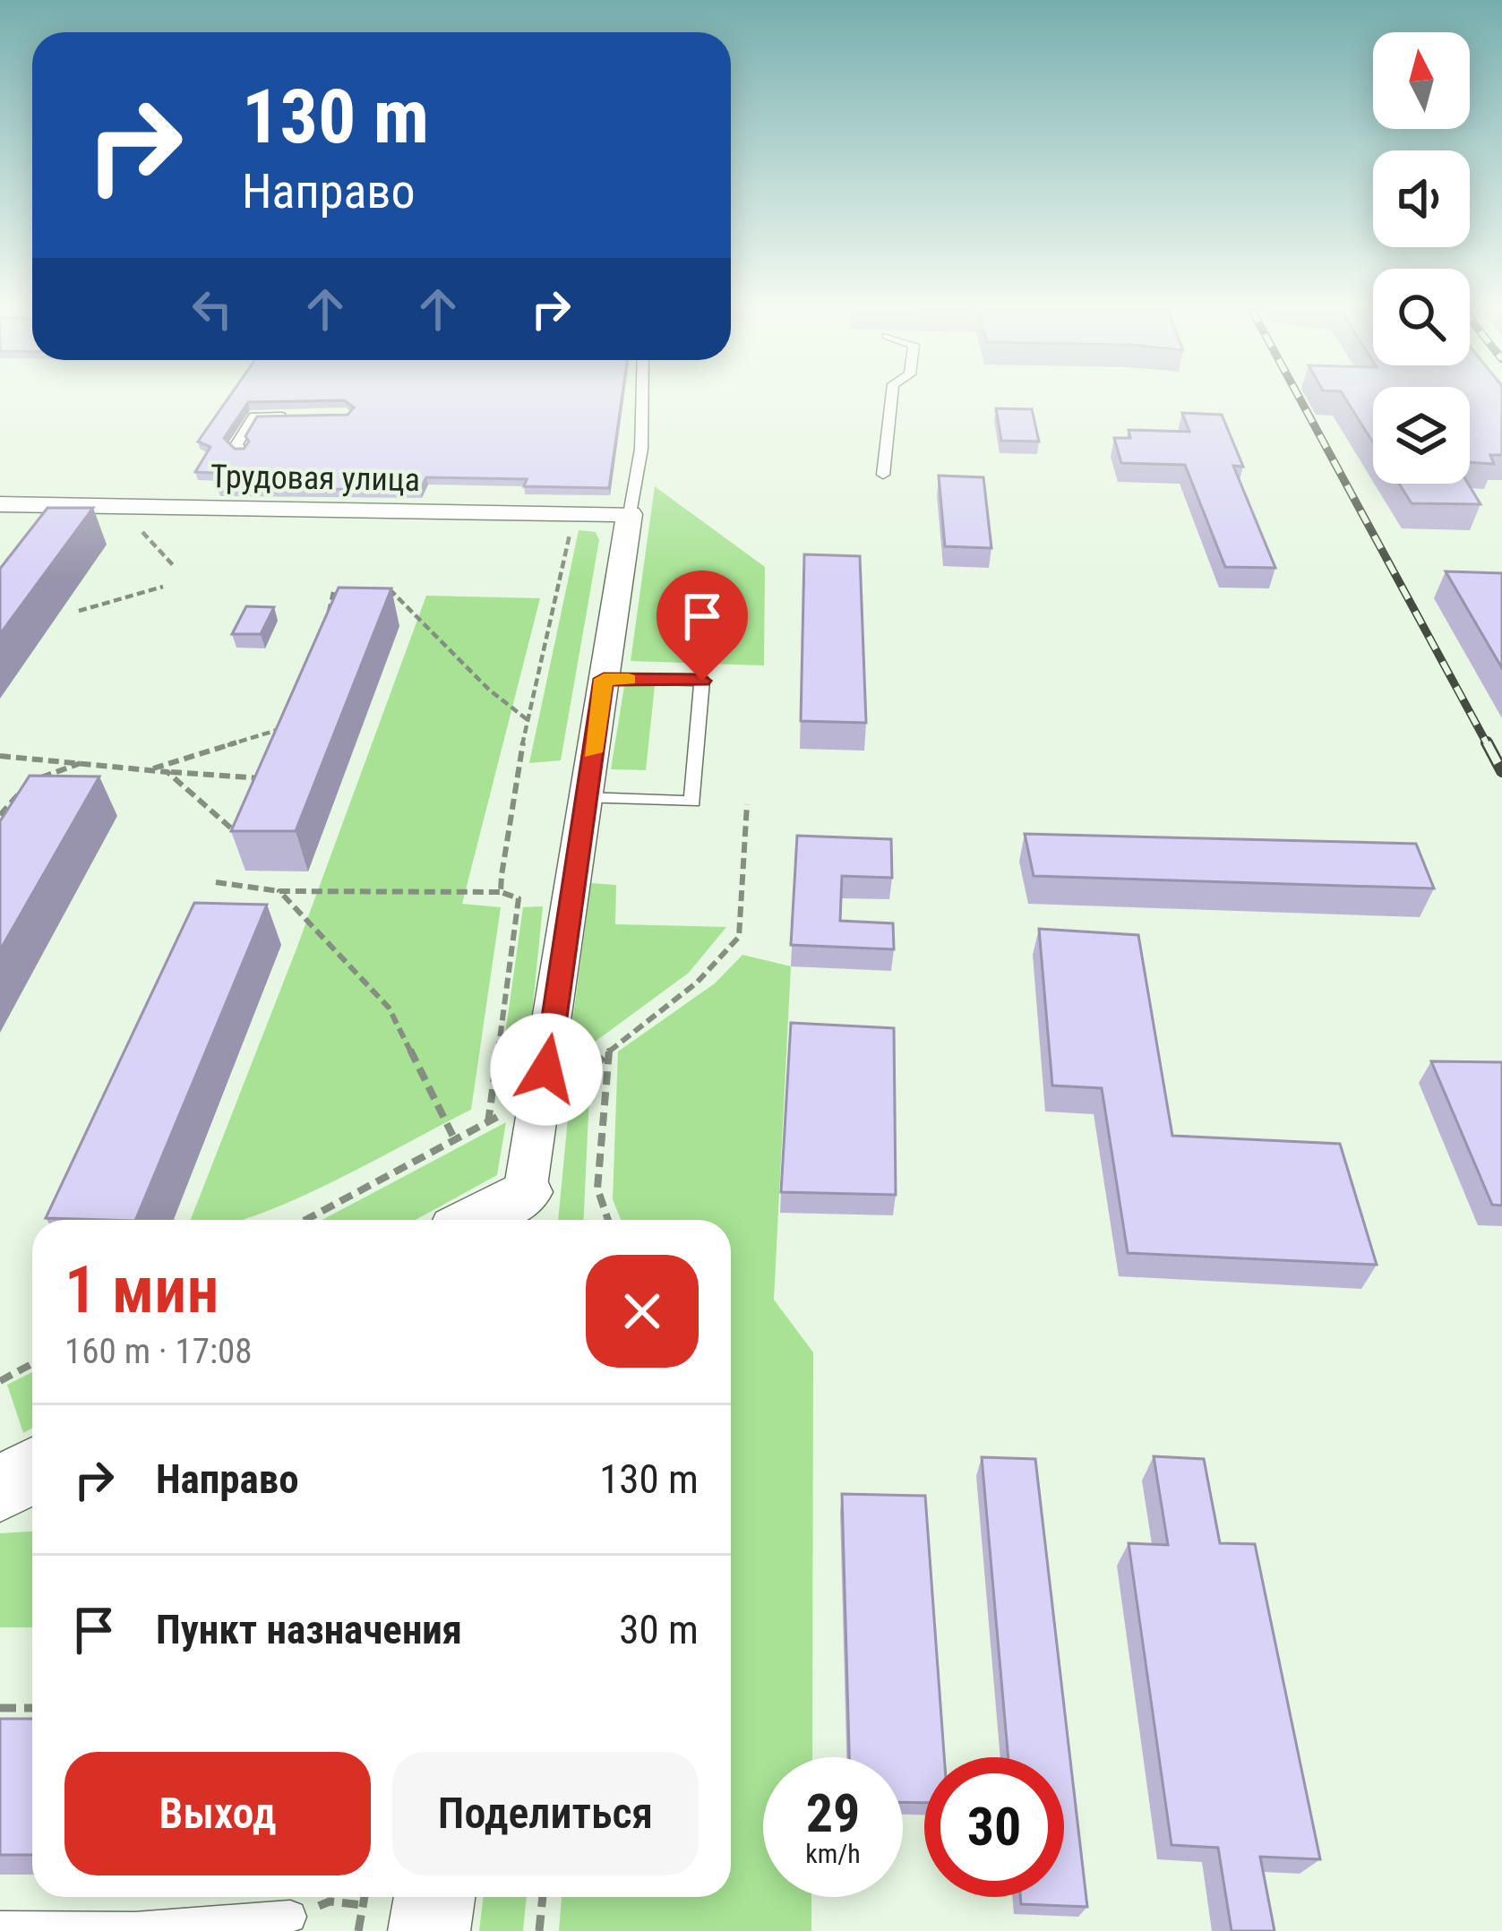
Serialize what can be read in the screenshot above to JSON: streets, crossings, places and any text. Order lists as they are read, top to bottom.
{
  "streets": {
    "street": ["Трудовая улица"]
  },
  "north": "top",
  "page": {
    "turn": ["130 m", "Направо"],
    "heading": ["1 мин", "160 m · 17:08"],
    "list": [
      {
        "name": "Направо",
        "value": "130 m"
      },
      {
        "name": "Пункт назначения",
        "value": "30 m"
      }
    ],
    "buttons": ["Выход", "Поделиться"],
    "speed": "29 km/h",
    "limit": "30"
  }
}
